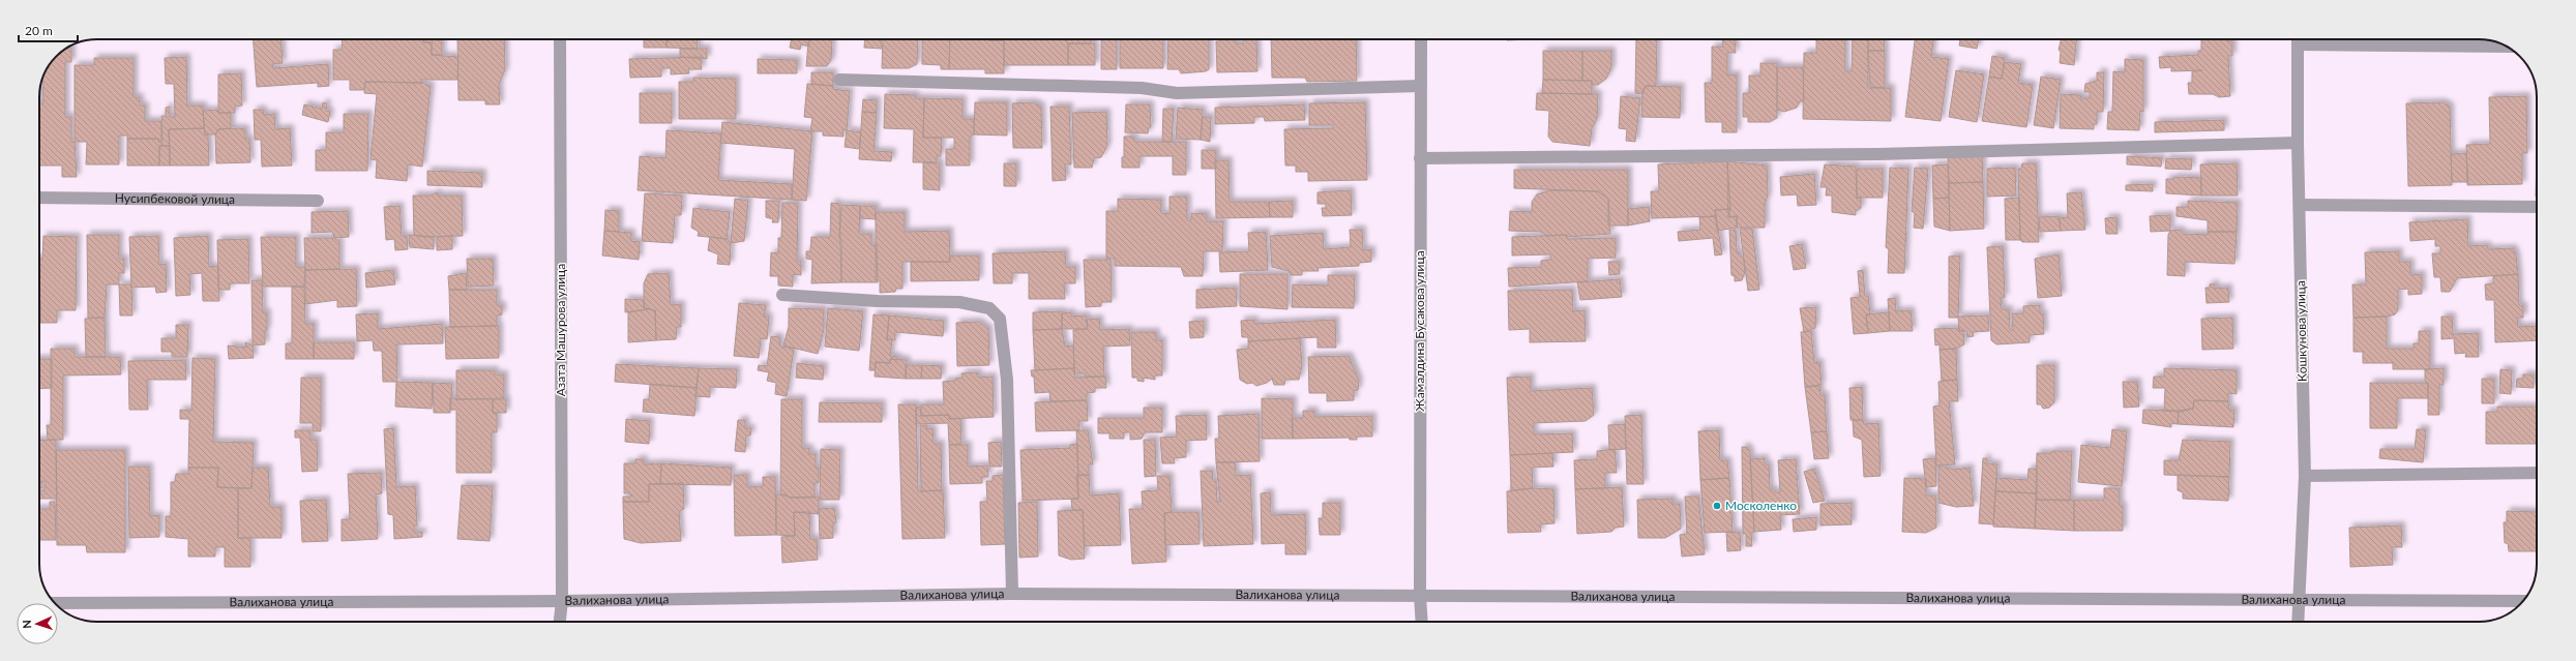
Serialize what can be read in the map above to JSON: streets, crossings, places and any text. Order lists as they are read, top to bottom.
{
  "streets": {
    "street": [
      "Нусипбековой улица",
      "Азата Машурова улица",
      "Жамалдина Бусакова улица",
      "Кошкунова улица",
      "Валиханова улица"
    ]
  },
  "crossings": [
    ["Азата Машурова улица", "Валиханова улица"],
    ["Жамалдина Бусакова улица", "Валиханова улица"],
    ["Кошкунова улица", "Валиханова улица"]
  ],
  "places": ["Москоленко"],
  "scale_bar": "20 m",
  "north": "left"
}
